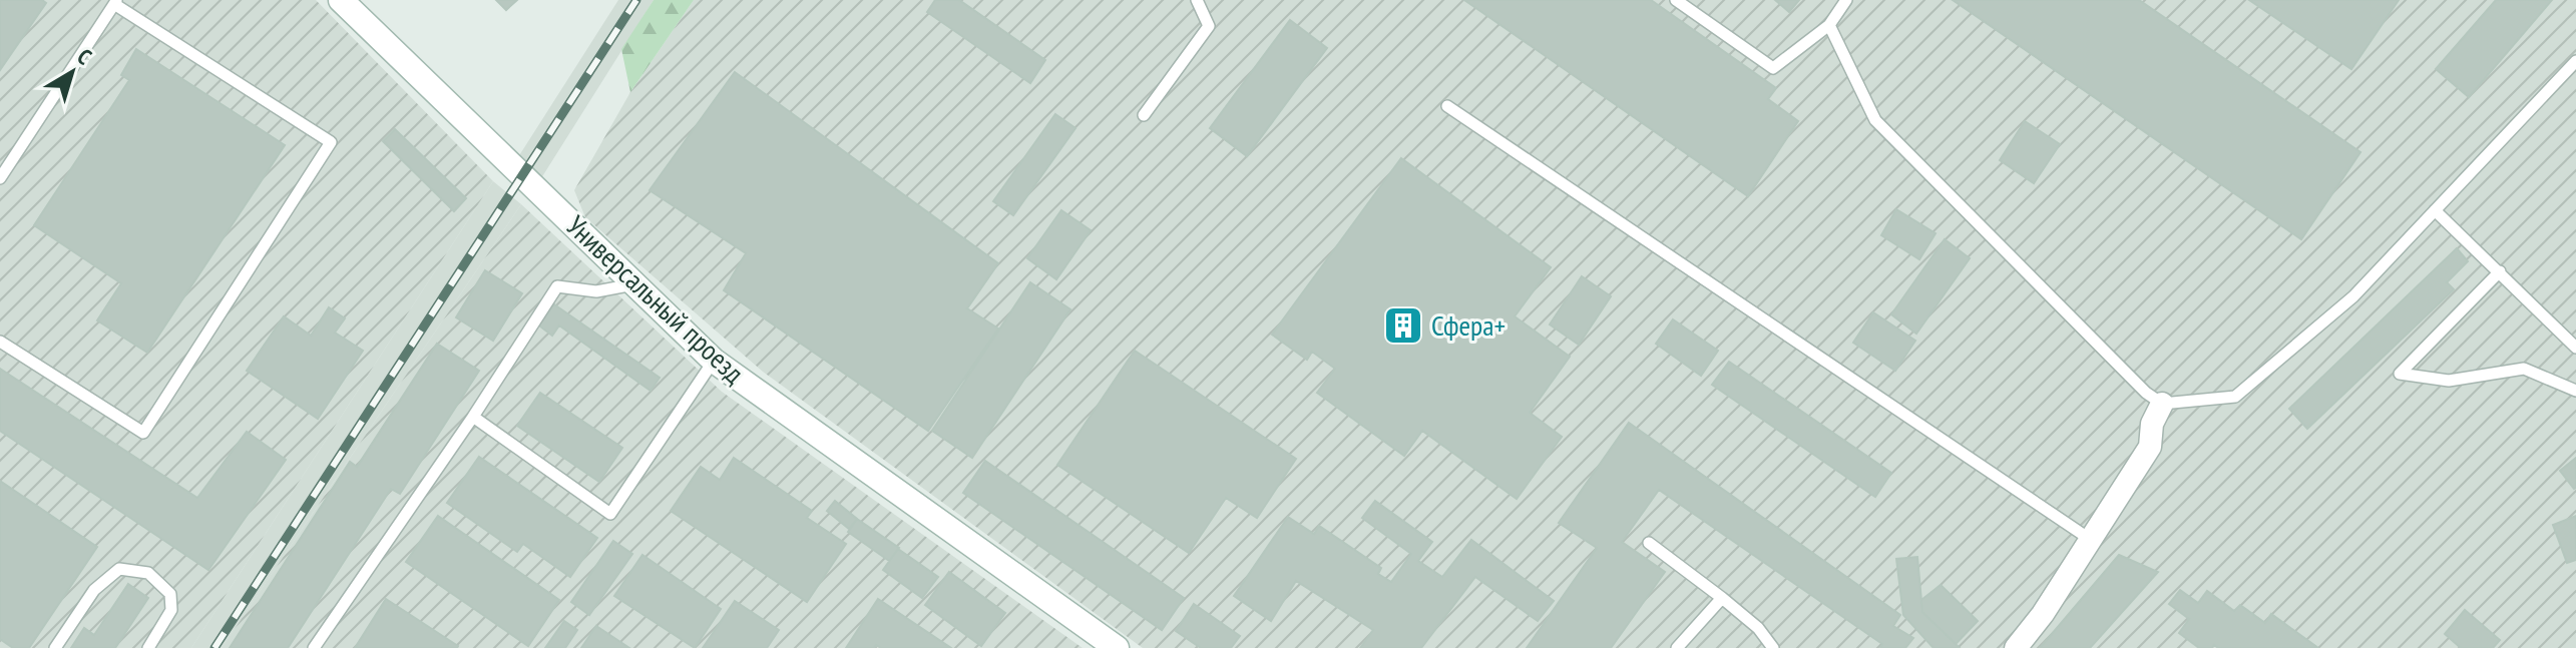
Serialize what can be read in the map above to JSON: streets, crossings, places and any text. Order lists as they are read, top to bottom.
{
  "streets": {
    "street": ["Универсальный проезд"]
  },
  "places": {
    "building": ["Сфера+"]
  },
  "north": "top right"
}
